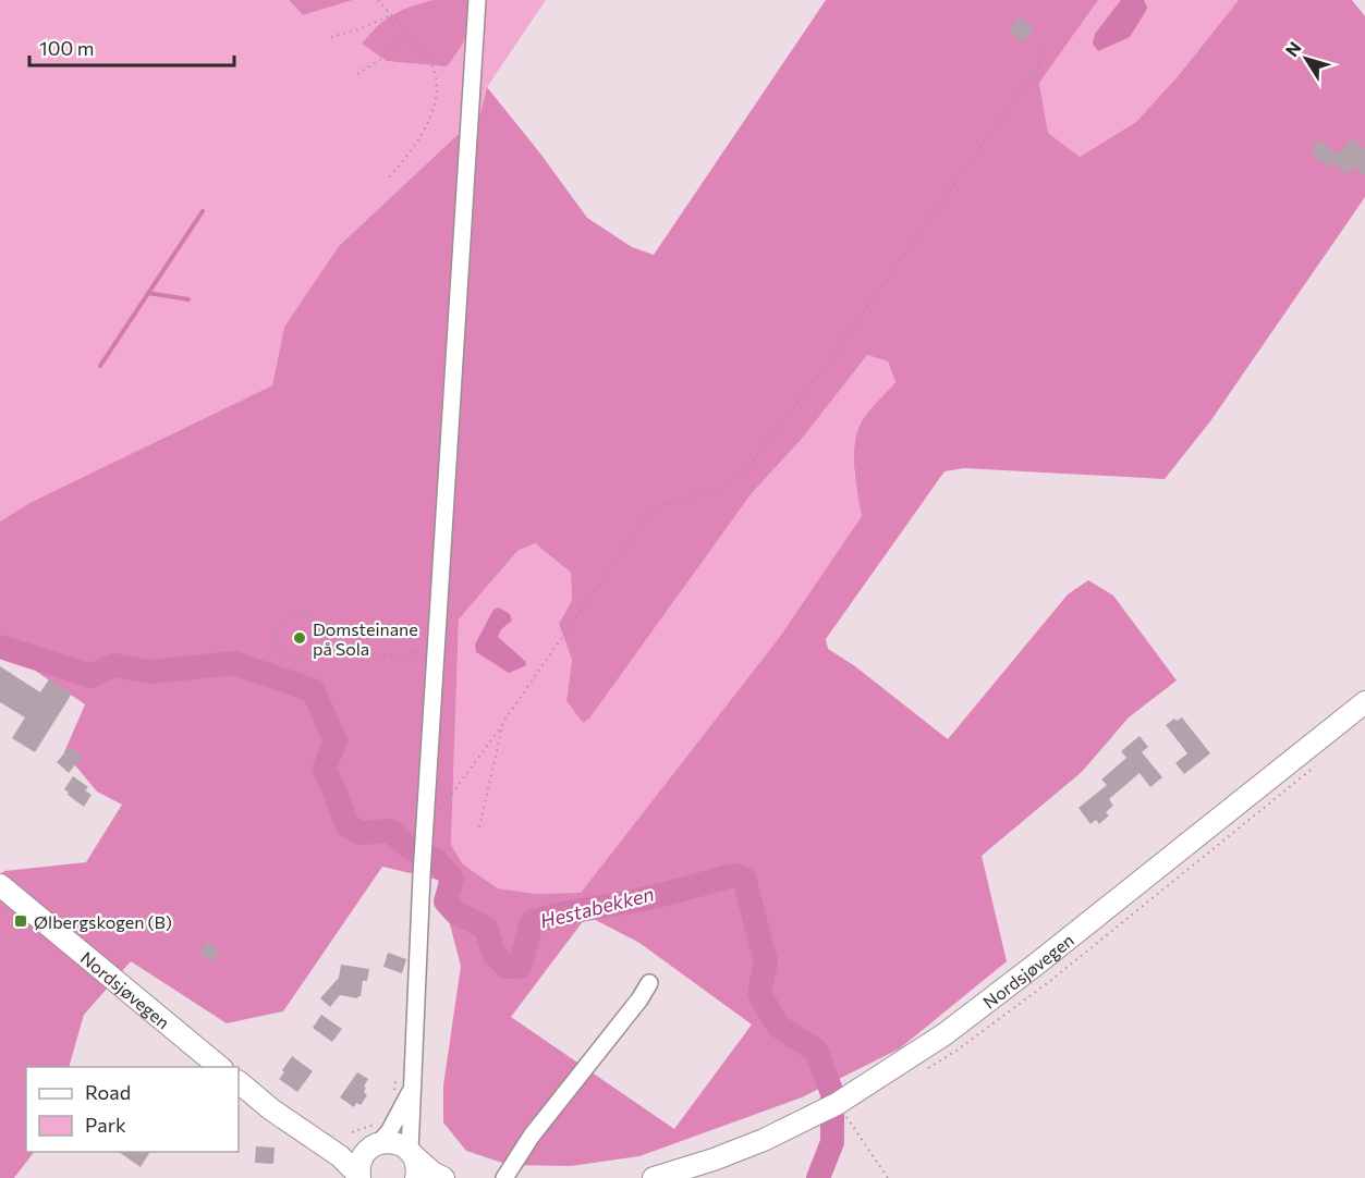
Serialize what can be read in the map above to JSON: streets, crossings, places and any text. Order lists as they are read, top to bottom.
{
  "streets": {
    "main road": ["Nordsjøvegen"]
  },
  "water": ["Hestabekken"],
  "places": {
    "other": ["Domsteinane på Sola"],
    "transit": ["Ølbergskogen (B)"]
  },
  "legend": ["Road", "Park"],
  "scale_bar": "100 m",
  "north": "top left"
}
